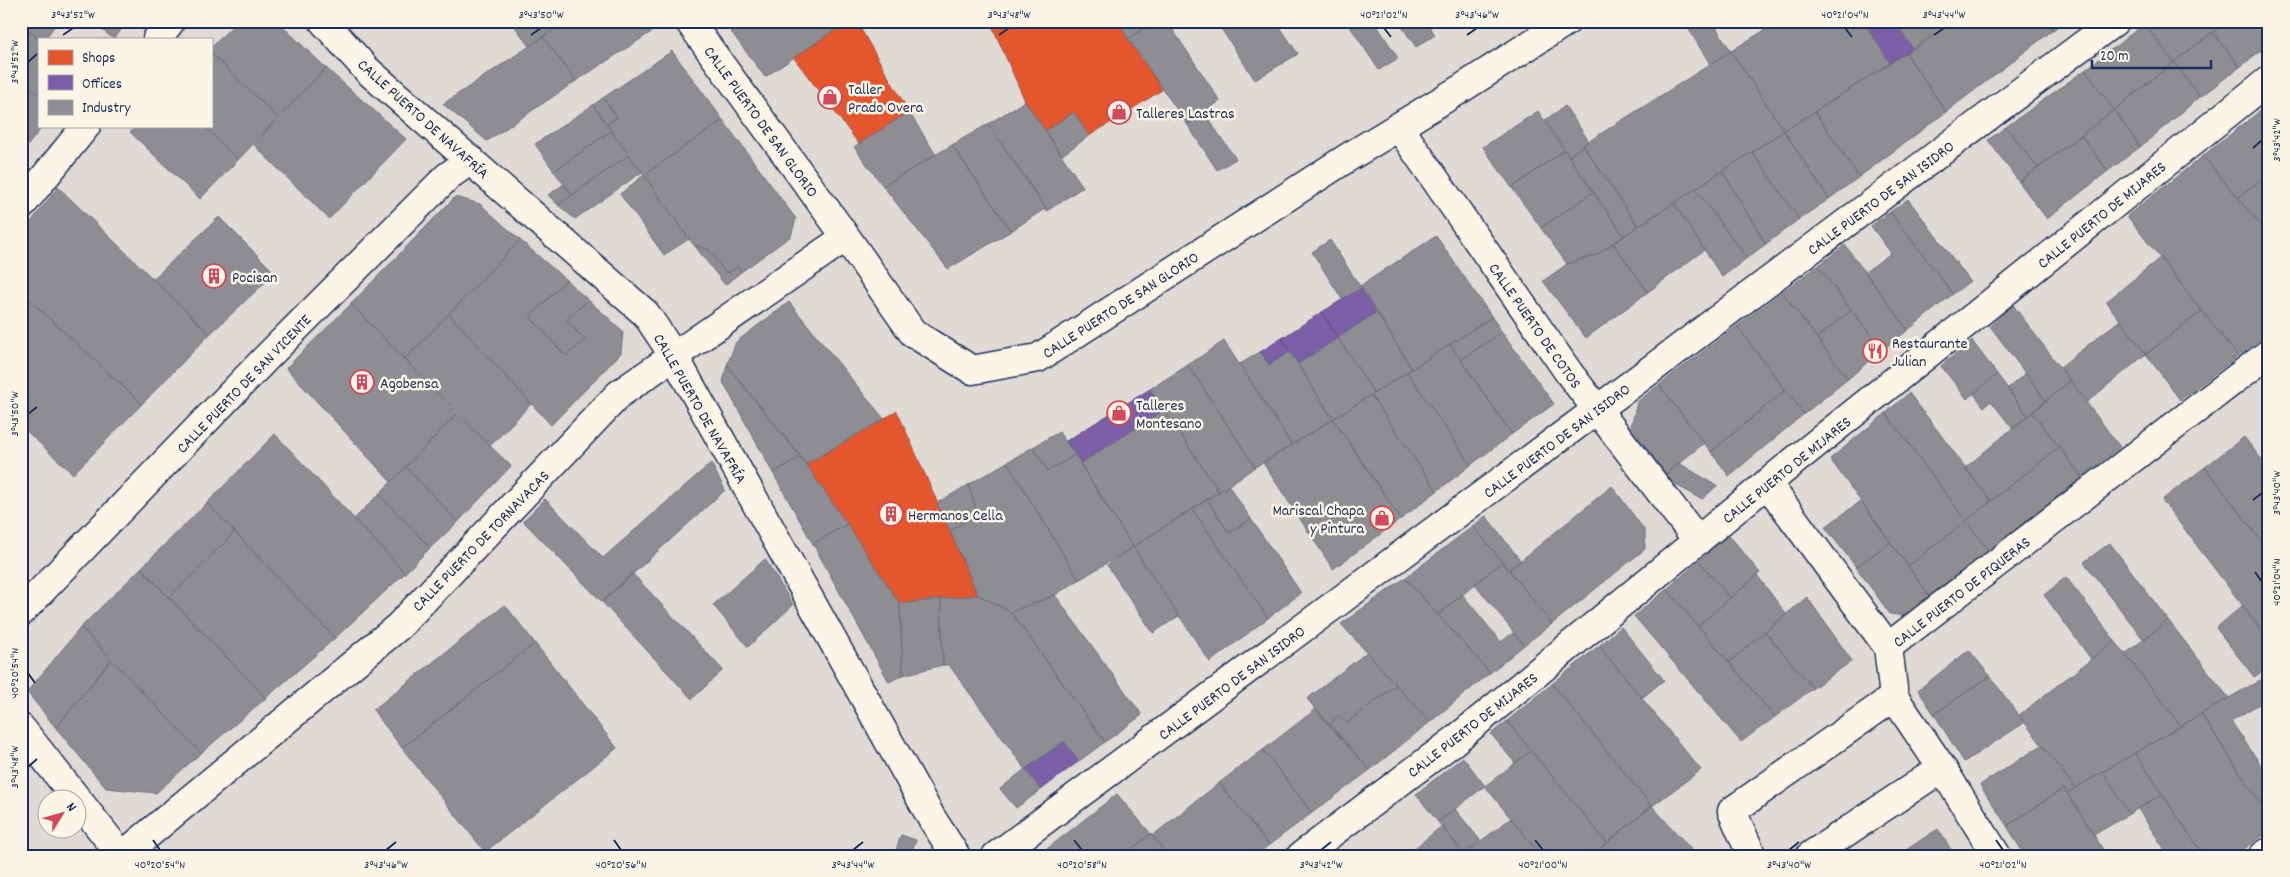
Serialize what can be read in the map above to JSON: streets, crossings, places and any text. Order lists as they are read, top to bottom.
{
  "streets": {
    "street": [
      "CALLE PUERTO DE NAVAFRÍA",
      "CALLE PUERTO DE SAN GLORIO",
      "CALLE PUERTO DE SAN ISIDRO",
      "CALLE PUERTO DE MIJARES",
      "CALLE PUERTO DE COTOS",
      "CALLE PUERTO DE SAN VICENTE",
      "CALLE PUERTO DE TORNAVACAS",
      "CALLE PUERTO DE PIQUERAS"
    ]
  },
  "crossings": [
    ["CALLE PUERTO DE NAVAFRÍA", "CALLE PUERTO DE SAN VICENTE"],
    ["CALLE PUERTO DE NAVAFRÍA", "CALLE PUERTO DE TORNAVACAS"],
    ["CALLE PUERTO DE SAN GLORIO", "CALLE PUERTO DE COTOS"],
    ["CALLE PUERTO DE SAN GLORIO", "CALLE PUERTO DE TORNAVACAS"],
    ["CALLE PUERTO DE SAN ISIDRO", "CALLE PUERTO DE COTOS"],
    ["CALLE PUERTO DE MIJARES", "CALLE PUERTO DE COTOS"]
  ],
  "places": {
    "shop": [
      "Taller Prado Overa",
      "Talleres Lastras",
      "Talleres Montesano",
      "Mariscal Chapa y Pintura"
    ],
    "building": ["Pocisan", "Agobensa", "Hermanos Cella"],
    "restaurant": ["Restaurante Julian"]
  },
  "legend": ["Shops", "Offices", "Industry"],
  "scale_bar": "20 m",
  "north": "top right",
  "coordinates": [
    "3°43'52\"W",
    "3°43'50\"W",
    "3°43'48\"W",
    "40°21'02\"N",
    "3°43'46\"W",
    "40°21'04\"N",
    "3°43'44\"W",
    "3°43'42\"W",
    "3°43'40\"W",
    "40°20'54\"N",
    "40°20'56\"N",
    "40°20'58\"N",
    "40°21'00\"N"
  ]
}
